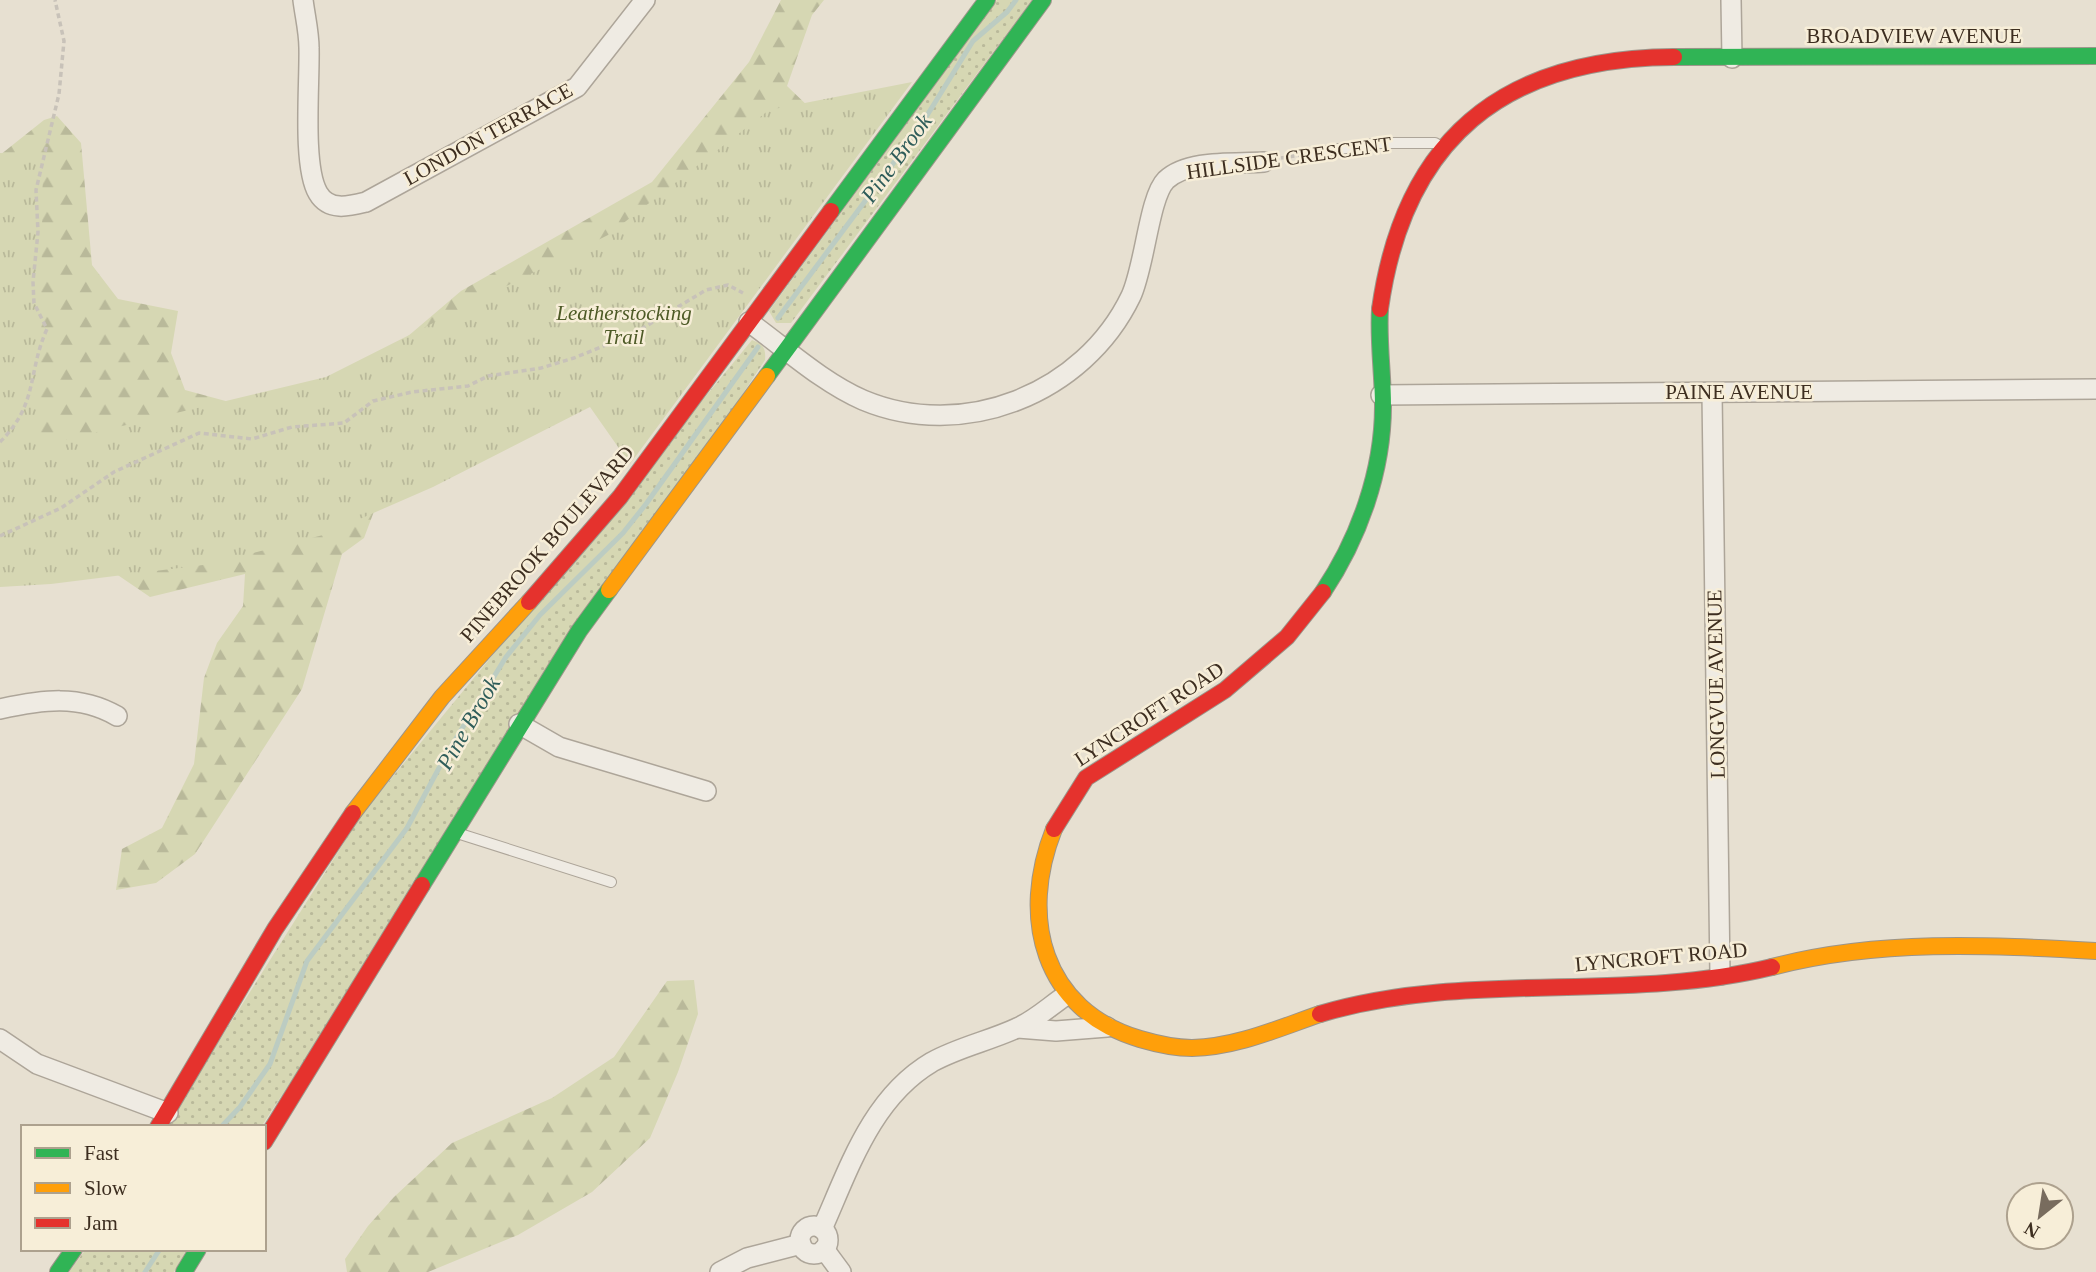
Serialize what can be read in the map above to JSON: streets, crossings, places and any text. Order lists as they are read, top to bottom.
{
  "streets": {
    "street": [
      "BROADVIEW AVENUE",
      "LONDON TERRACE",
      "HILLSIDE CRESCENT",
      "PAINE AVENUE",
      "PINEBROOK BOULEVARD",
      "LONGVUE AVENUE",
      "LYNCROFT ROAD"
    ]
  },
  "crossings": [
    ["BROADVIEW AVENUE", "LYNCROFT ROAD"],
    ["HILLSIDE CRESCENT", "PINEBROOK BOULEVARD"],
    ["HILLSIDE CRESCENT", "LYNCROFT ROAD"],
    ["PAINE AVENUE", "LONGVUE AVENUE"],
    ["PAINE AVENUE", "LYNCROFT ROAD"],
    ["LONGVUE AVENUE", "LYNCROFT ROAD"]
  ],
  "water": ["Pine Brook"],
  "parks": ["Leatherstocking Trail"],
  "legend": ["Fast", "Slow", "Jam"],
  "north": "bottom left"
}
